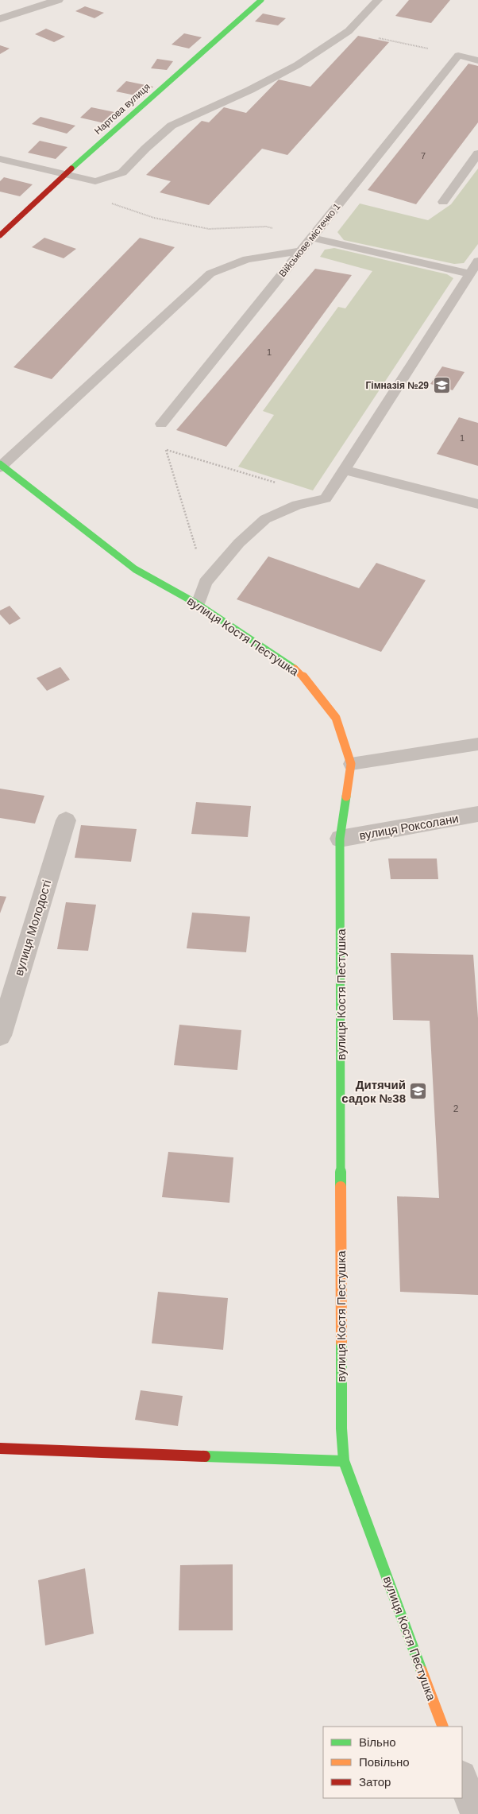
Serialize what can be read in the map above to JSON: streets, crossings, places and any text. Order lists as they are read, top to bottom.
{
  "streets": {
    "street": [
      "Нартова вулиця",
      "вулиця Костя Пестушка",
      "вулиця Роксолани",
      "вулиця Молодості"
    ],
    "lane": ["Військове містечко 1"]
  },
  "crossings": [
    ["вулиця Костя Пестушка", "вулиця Роксолани"]
  ],
  "places": {
    "school or university": ["Гімназія №29", "Дитячий садок №38"]
  },
  "house_numbers": [
    "7",
    "1",
    "1",
    "2"
  ],
  "legend": ["Вільно", "Повільно", "Затор"]
}
